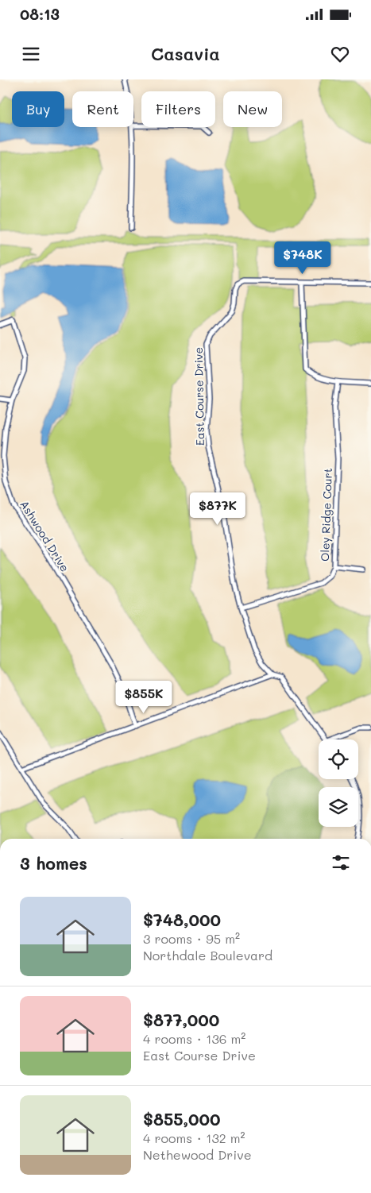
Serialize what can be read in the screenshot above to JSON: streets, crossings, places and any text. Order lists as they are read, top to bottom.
{
  "streets": {
    "street": ["East Course Drive", "Oley Ridge Court", "Ashwood Drive"]
  },
  "crossings": [
    ["East Course Drive", "Oley Ridge Court"]
  ],
  "page": {
    "status": "08:13",
    "header": "Casavia",
    "chip": [
      "Buy",
      "Rent",
      "Filters",
      "New"
    ],
    "price": ["$748K", "$877K", "$855K"],
    "heading": "3 homes",
    "list": [
      {
        "name": "$748,000",
        "note": "3 rooms · 95 m² · Northdale Boulevard"
      },
      {
        "name": "$877,000",
        "note": "4 rooms · 136 m² · East Course Drive"
      },
      {
        "name": "$855,000",
        "note": "4 rooms · 132 m² · Nethewood Drive"
      }
    ]
  }
}
